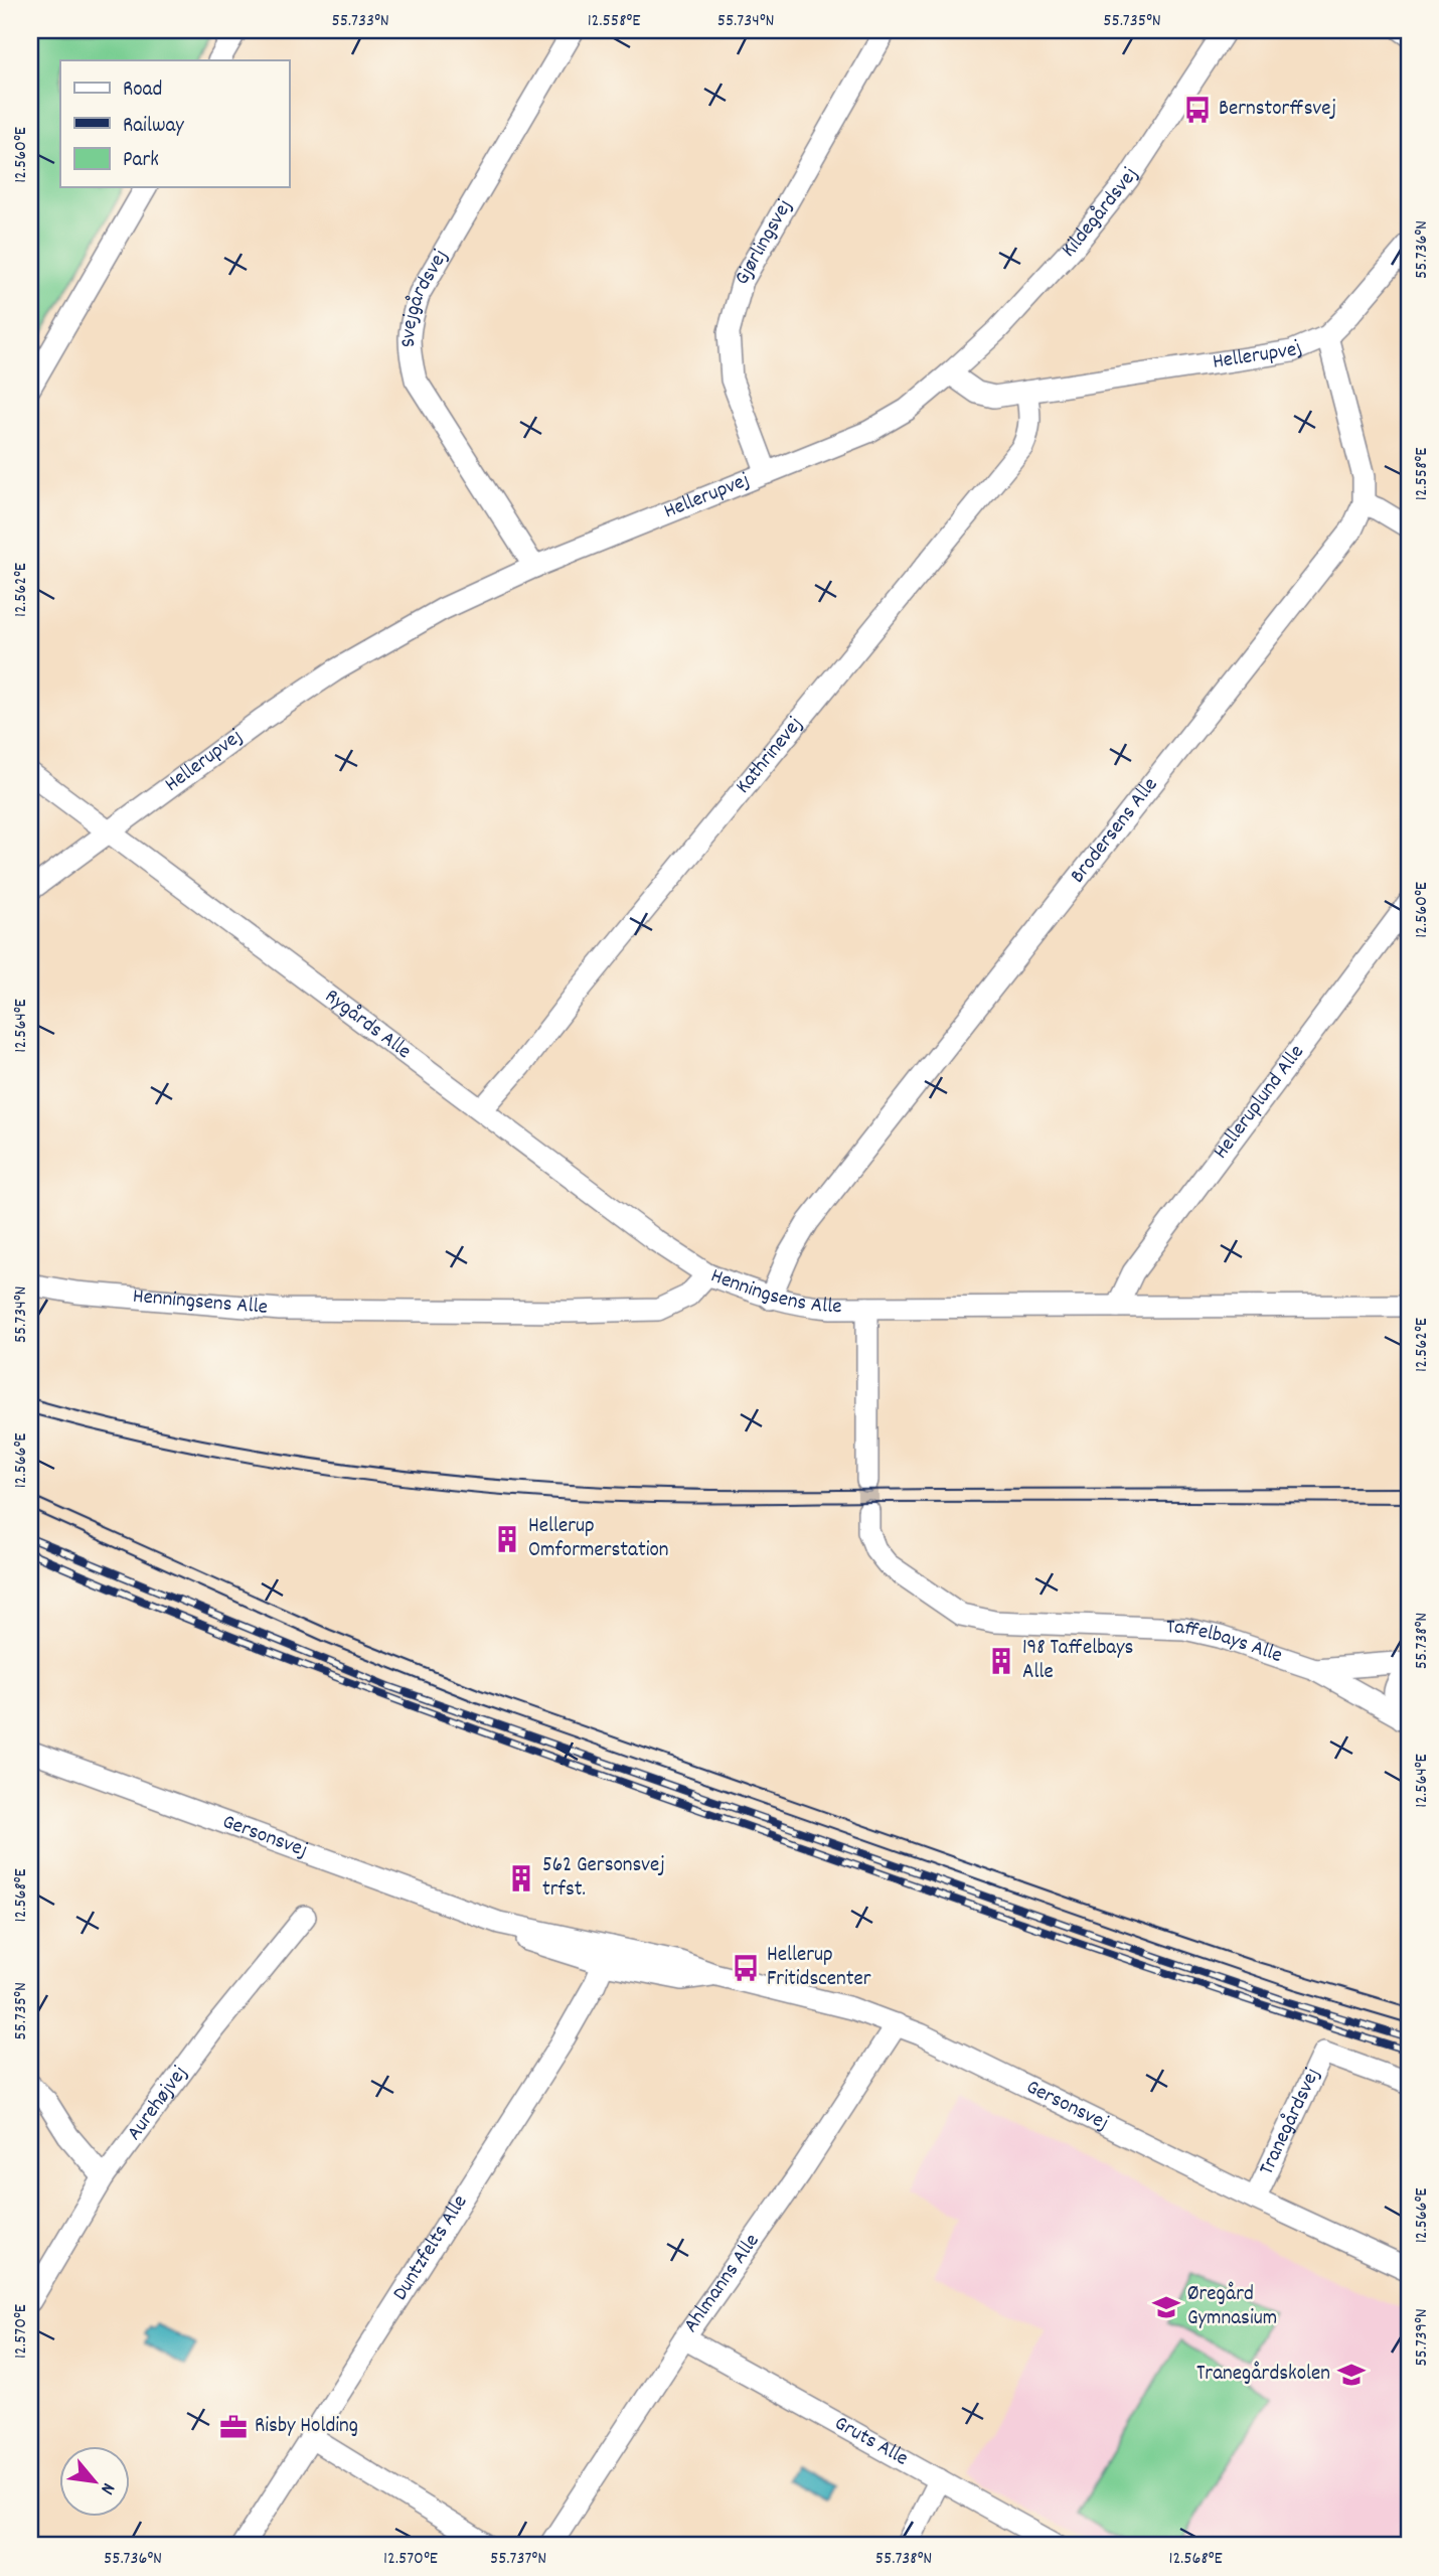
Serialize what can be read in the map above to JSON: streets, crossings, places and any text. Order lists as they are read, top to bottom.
{
  "streets": {
    "street": [
      "Kildegårdsvej",
      "Gjørlingsvej",
      "Svejgårdsvej",
      "Hellerupvej",
      "Kathrinevej",
      "Brodersens Alle",
      "Rygårds Alle",
      "Helleruplund Alle",
      "Henningsens Alle",
      "Taffelbays Alle",
      "Gersonsvej",
      "Aurehøjvej",
      "Tranegårdsvej",
      "Duntzfelts Alle",
      "Ahlmanns Alle",
      "Gruts Alle"
    ]
  },
  "crossings": [
    ["Kildegårdsvej", "Hellerupvej"],
    ["Gjørlingsvej", "Hellerupvej"],
    ["Svejgårdsvej", "Hellerupvej"],
    ["Hellerupvej", "Kathrinevej"],
    ["Hellerupvej", "Rygårds Alle"],
    ["Kathrinevej", "Rygårds Alle"],
    ["Brodersens Alle", "Henningsens Alle"],
    ["Rygårds Alle", "Henningsens Alle"],
    ["Helleruplund Alle", "Henningsens Alle"],
    ["Gersonsvej", "Tranegårdsvej"],
    ["Gersonsvej", "Duntzfelts Alle"],
    ["Gersonsvej", "Ahlmanns Alle"],
    ["Ahlmanns Alle", "Gruts Alle"]
  ],
  "places": {
    "bus stop": ["Bernstorffsvej", "Hellerup Fritidscenter"],
    "building": ["Hellerup Omformerstation", "198 Taffelbays Alle", "562 Gersonsvej trfst."],
    "school or university": ["Øregård Gymnasium", "Tranegårdskolen"],
    "office": ["Risby Holding"]
  },
  "legend": ["Road", "Railway", "Park"],
  "north": "bottom right",
  "coordinates": [
    "55.733°N",
    "12.558°E",
    "55.734°N",
    "55.735°N",
    "12.560°E",
    "55.736°N",
    "12.562°E",
    "12.564°E",
    "12.566°E",
    "55.738°N",
    "12.568°E",
    "12.570°E",
    "55.739°N",
    "55.737°N"
  ]
}
